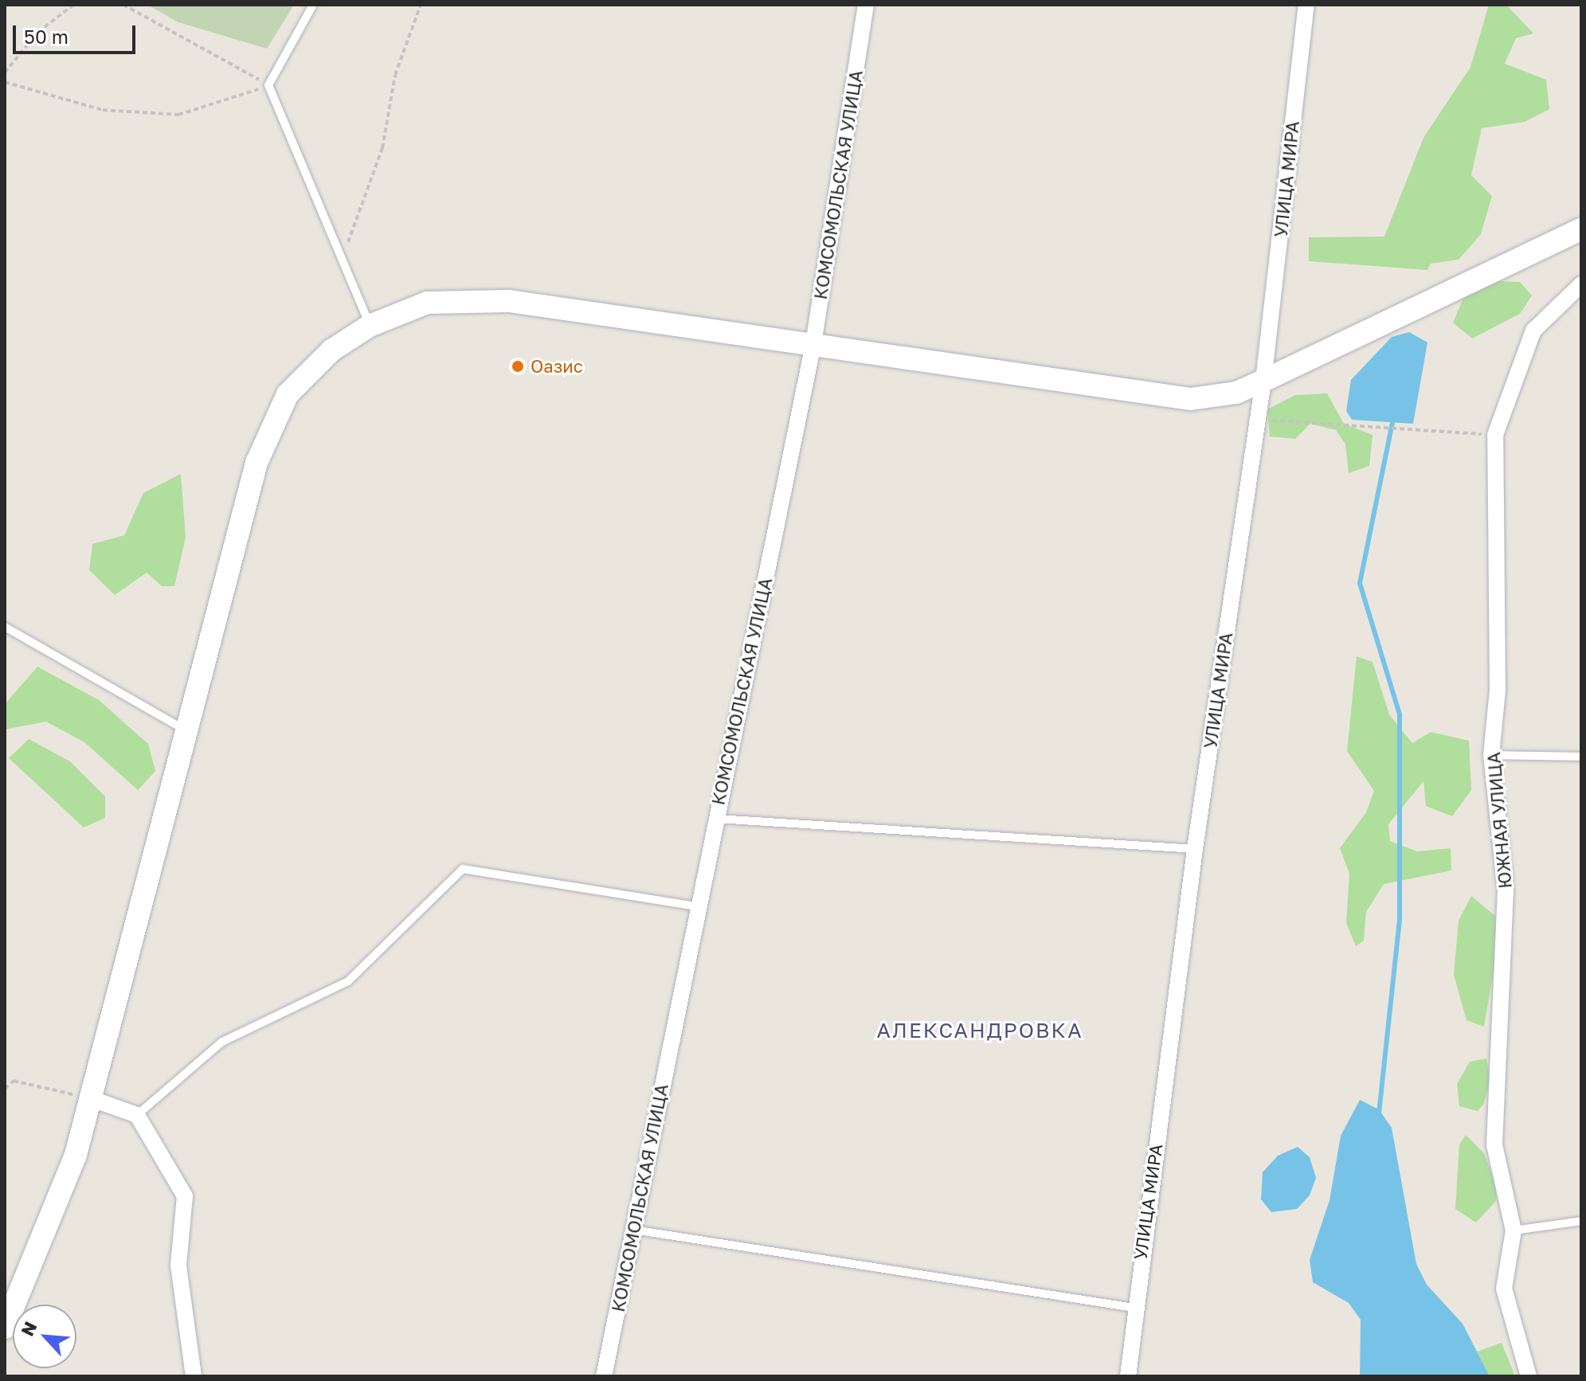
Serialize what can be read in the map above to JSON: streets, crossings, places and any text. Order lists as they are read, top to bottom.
{
  "streets": {
    "street": ["УЛИЦА МИРА", "КОМСОМОЛЬСКАЯ УЛИЦА", "ЮЖНАЯ УЛИЦА"]
  },
  "districts": ["АЛЕКСАНДРОВКА"],
  "places": ["Оазис"],
  "scale_bar": "50 m",
  "north": "top left"
}
